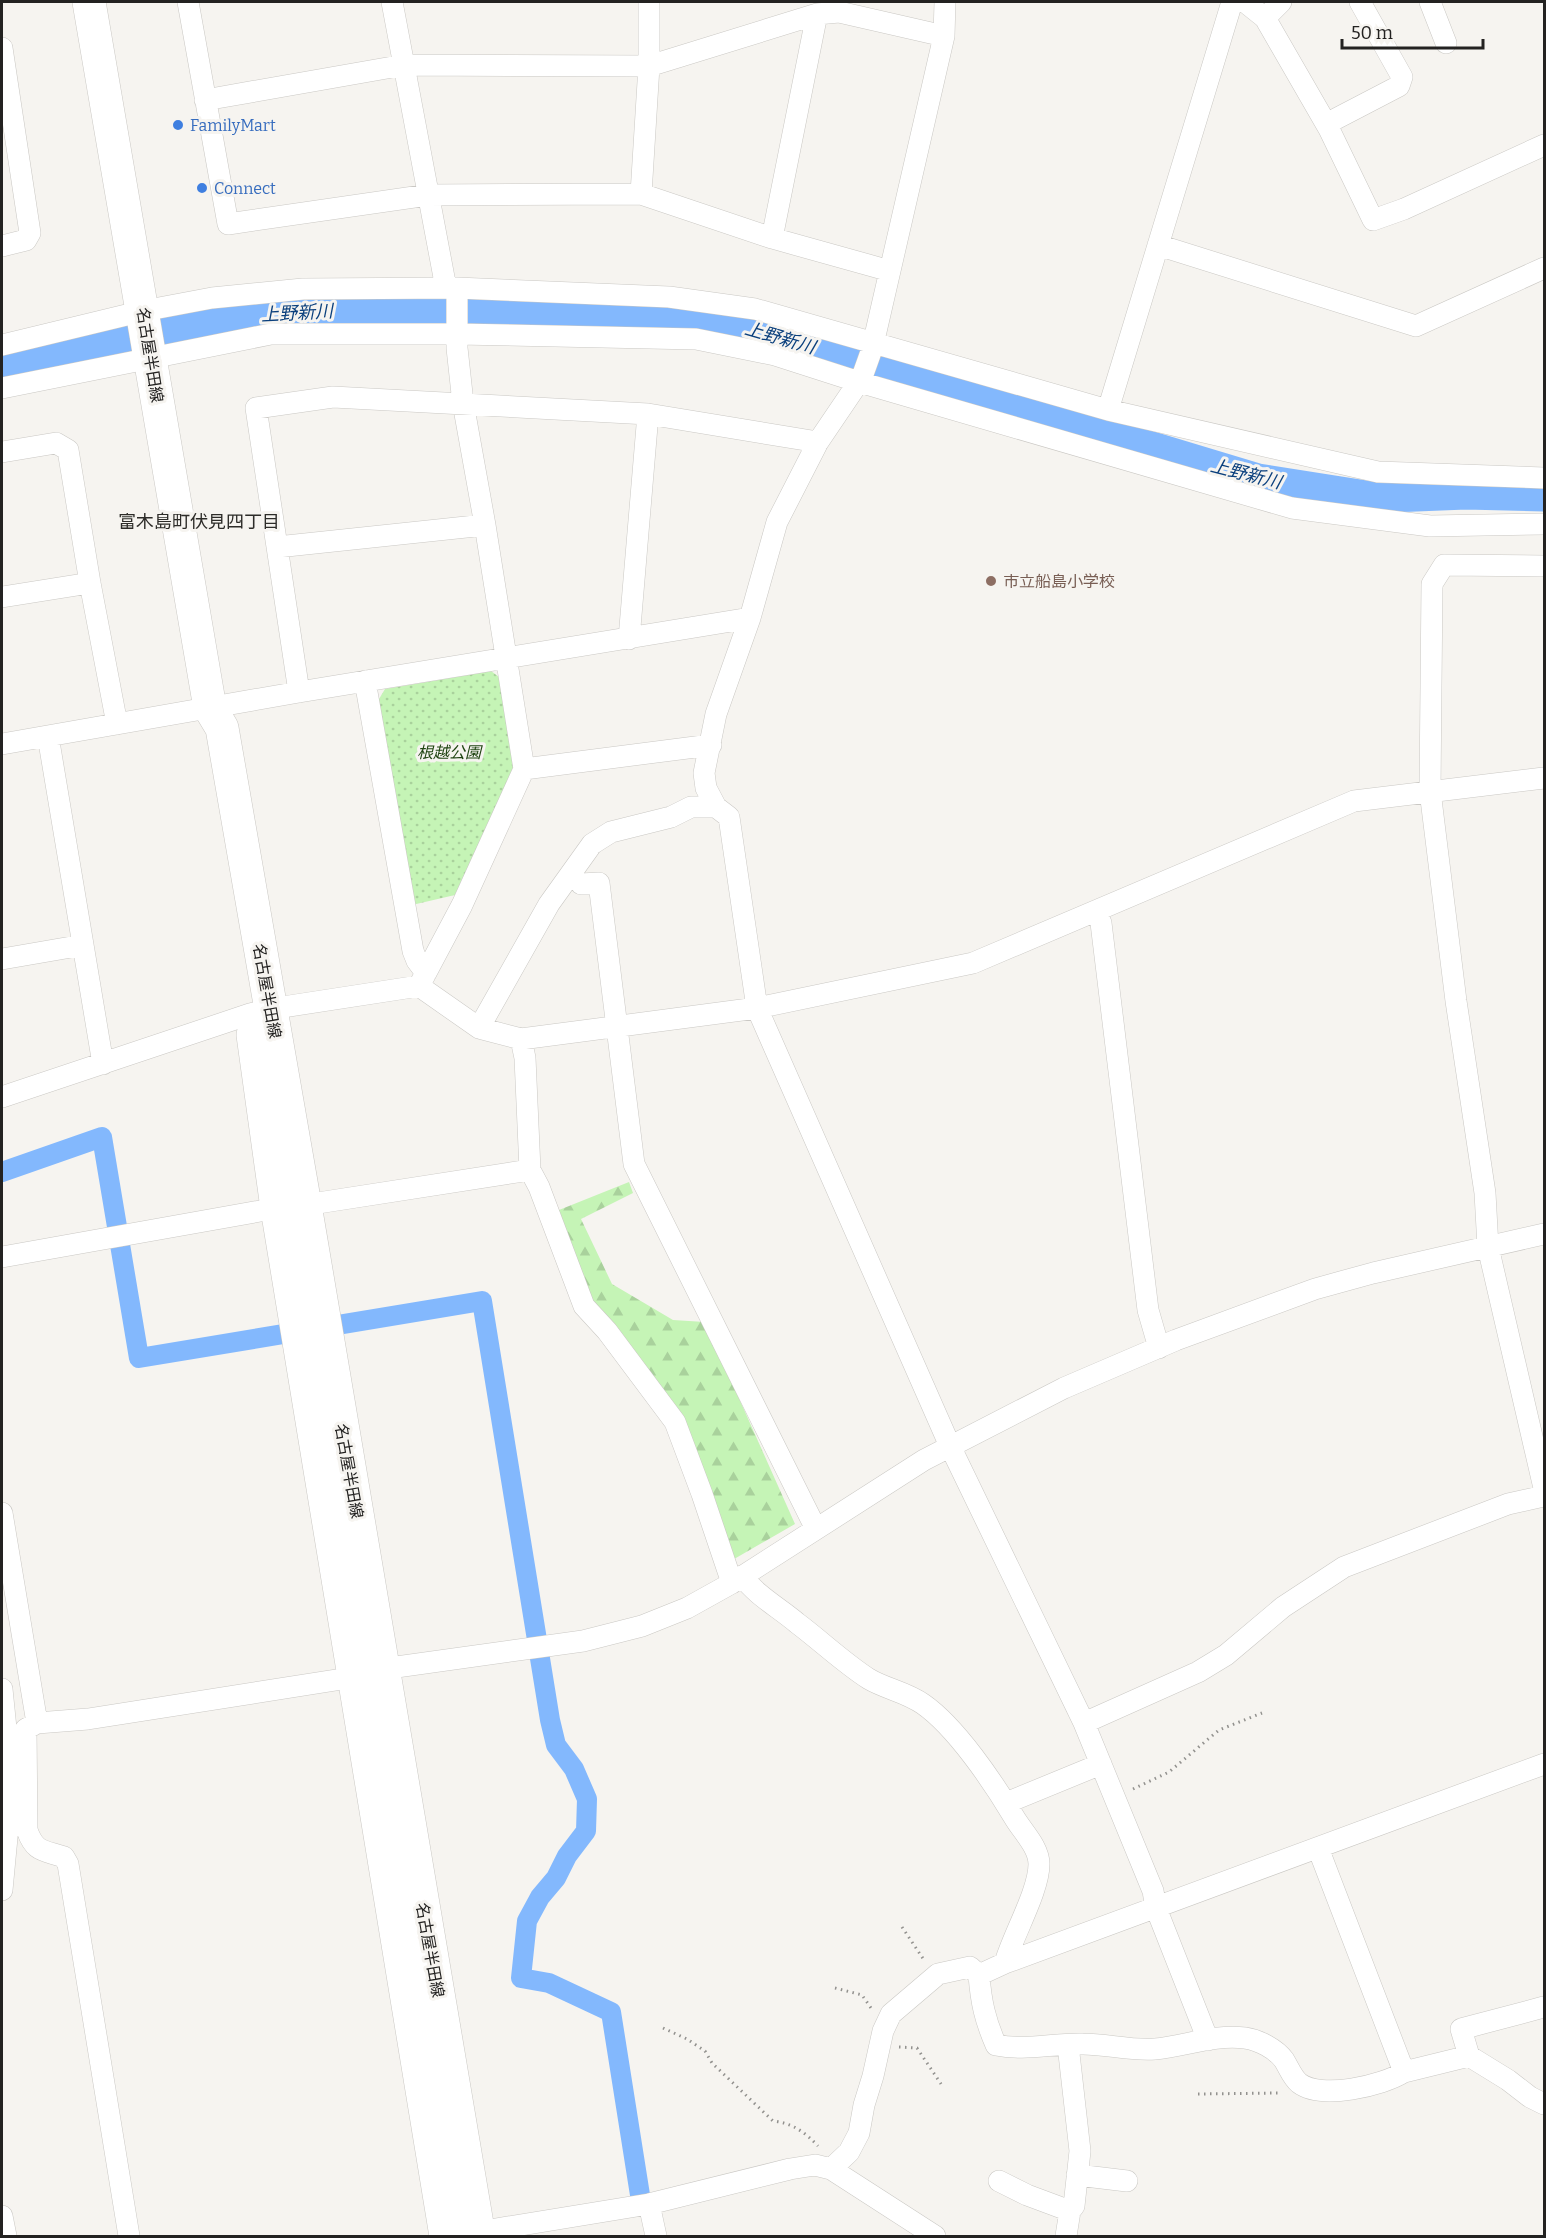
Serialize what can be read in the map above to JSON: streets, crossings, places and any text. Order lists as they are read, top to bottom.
{
  "streets": {
    "main road": ["名古屋半田線"]
  },
  "districts": ["富木島町伏見四丁目"],
  "water": ["上野新川"],
  "parks": ["根越公園"],
  "places": ["FamilyMart", "Connect", "市立船島小学校"],
  "scale_bar": "50 m"
}
